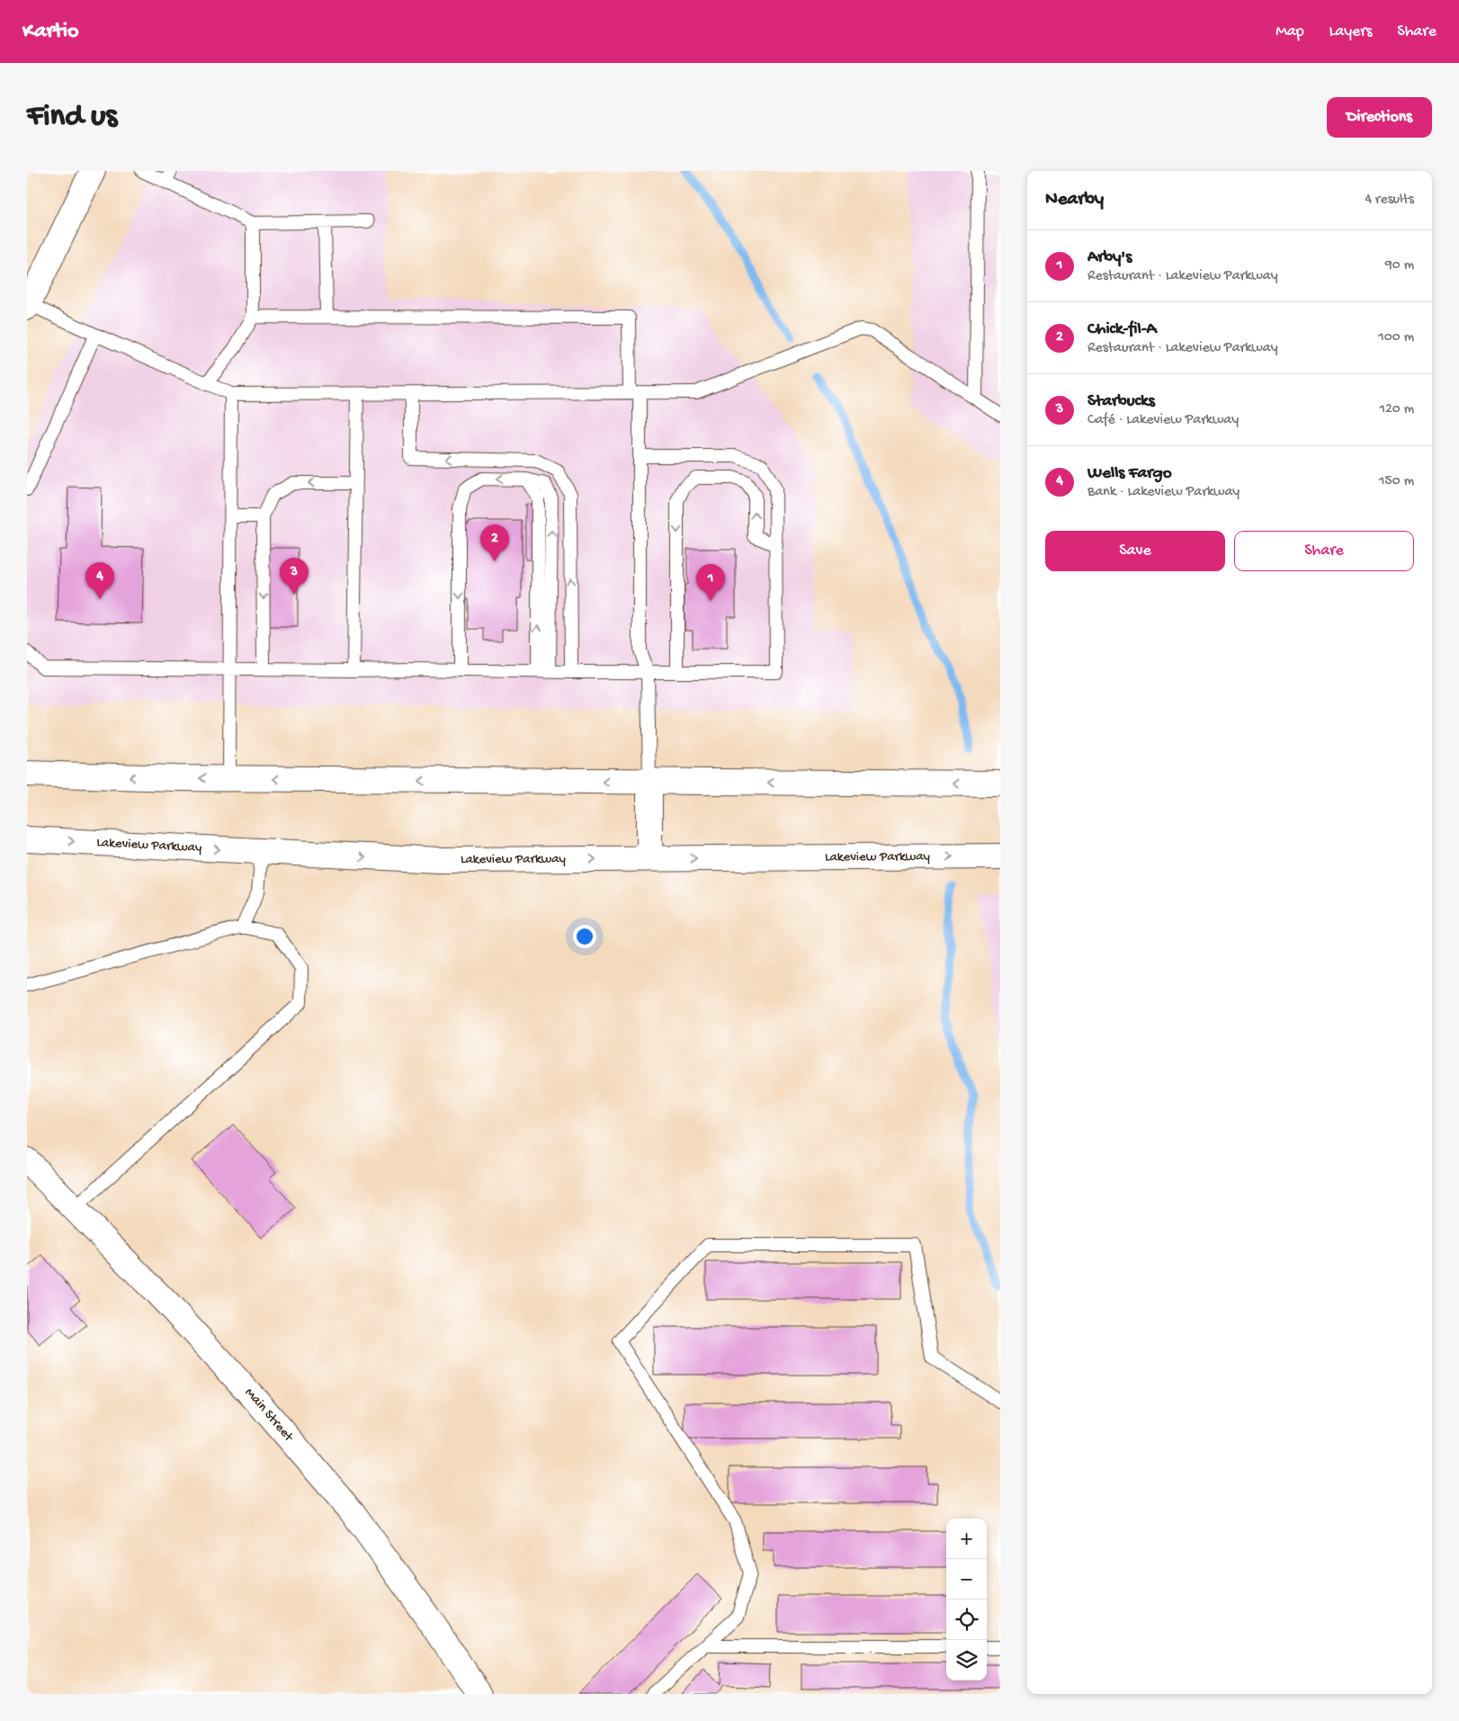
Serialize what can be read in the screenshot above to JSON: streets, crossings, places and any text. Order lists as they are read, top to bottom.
{
  "streets": {
    "main road": ["Lakeview Parkway", "Main Street"]
  },
  "page": {
    "header": "Kartio",
    "nav": ["Map", "Layers", "Share"],
    "buttons": [
      "Directions",
      ["Save", "Share"]
    ],
    "title": "Find us",
    "heading": ["Nearby", "4 results"],
    "list": [
      {
        "mark": "1",
        "name": "Arby's",
        "note": "Restaurant · Lakeview Parkway",
        "value": "90 m"
      },
      {
        "mark": "2",
        "name": "Chick-fil-A",
        "note": "Restaurant · Lakeview Parkway",
        "value": "100 m"
      },
      {
        "mark": "3",
        "name": "Starbucks",
        "note": "Café · Lakeview Parkway",
        "value": "120 m"
      },
      {
        "mark": "4",
        "name": "Wells Fargo",
        "note": "Bank · Lakeview Parkway",
        "value": "150 m"
      }
    ],
    "pins": [
      "2",
      "3",
      "4",
      "1"
    ],
    "map_buttons": ["+", "−"]
  }
}
